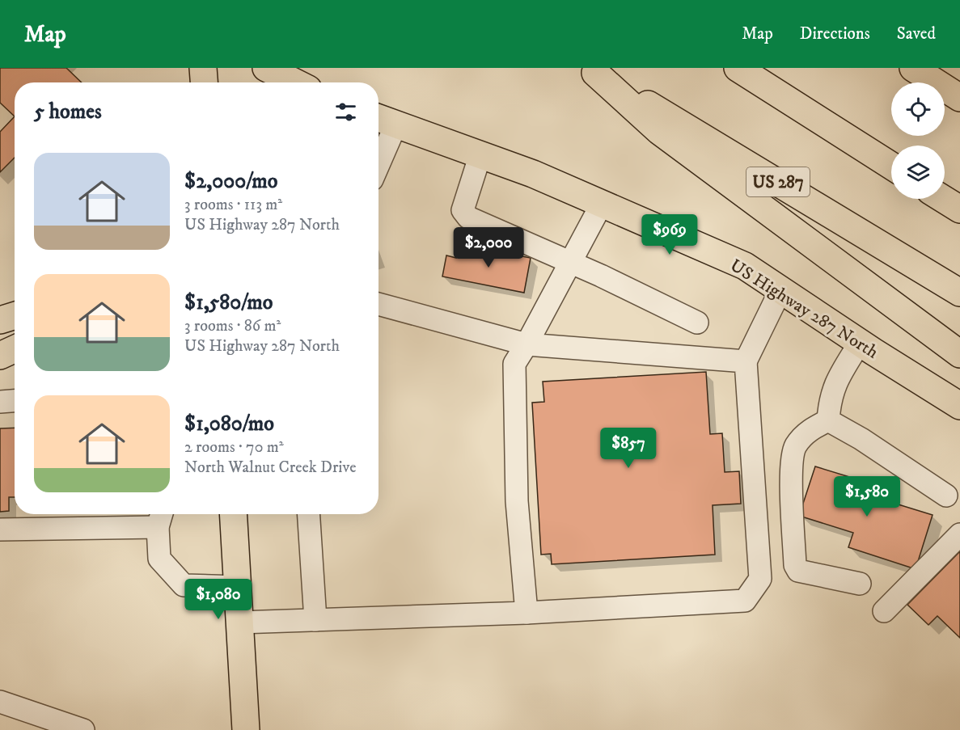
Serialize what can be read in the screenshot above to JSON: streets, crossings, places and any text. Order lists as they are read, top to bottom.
{
  "streets": {
    "main road": ["US 287", "US Highway 287 North"]
  },
  "page": {
    "header": "Map",
    "nav": ["Map", "Directions", "Saved"],
    "heading": "5 homes",
    "list": [
      {
        "name": "$2,000/mo",
        "note": "3 rooms · 113 m² · US Highway 287 North"
      },
      {
        "name": "$1,580/mo",
        "note": "3 rooms · 86 m² · US Highway 287 North"
      },
      {
        "name": "$1,080/mo",
        "note": "2 rooms · 70 m² · North Walnut Creek Drive"
      }
    ],
    "price": [
      "$969",
      "$2,000",
      "$857",
      "$1,580",
      "$1,080"
    ]
  }
}
